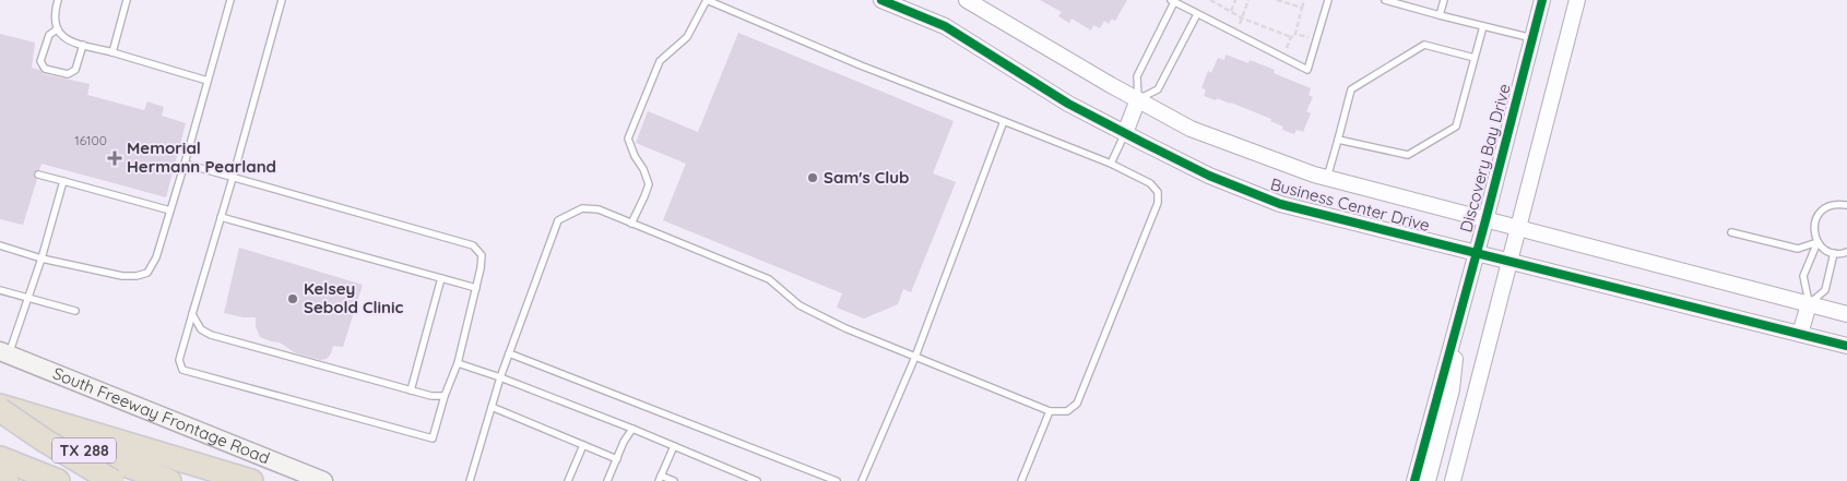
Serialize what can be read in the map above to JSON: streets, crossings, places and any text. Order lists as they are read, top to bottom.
{
  "streets": {
    "highway": ["TX 288"],
    "main road": ["South Freeway Frontage Road"],
    "street": ["Discovery Bay Drive", "Business Center Drive"]
  },
  "crossings": [
    ["Discovery Bay Drive", "Business Center Drive"]
  ],
  "places": {
    "health": ["Memorial Hermann Pearland"],
    "other": ["Sam's Club", "Kelsey Sebold Clinic"]
  },
  "house_numbers": ["16100"]
}
